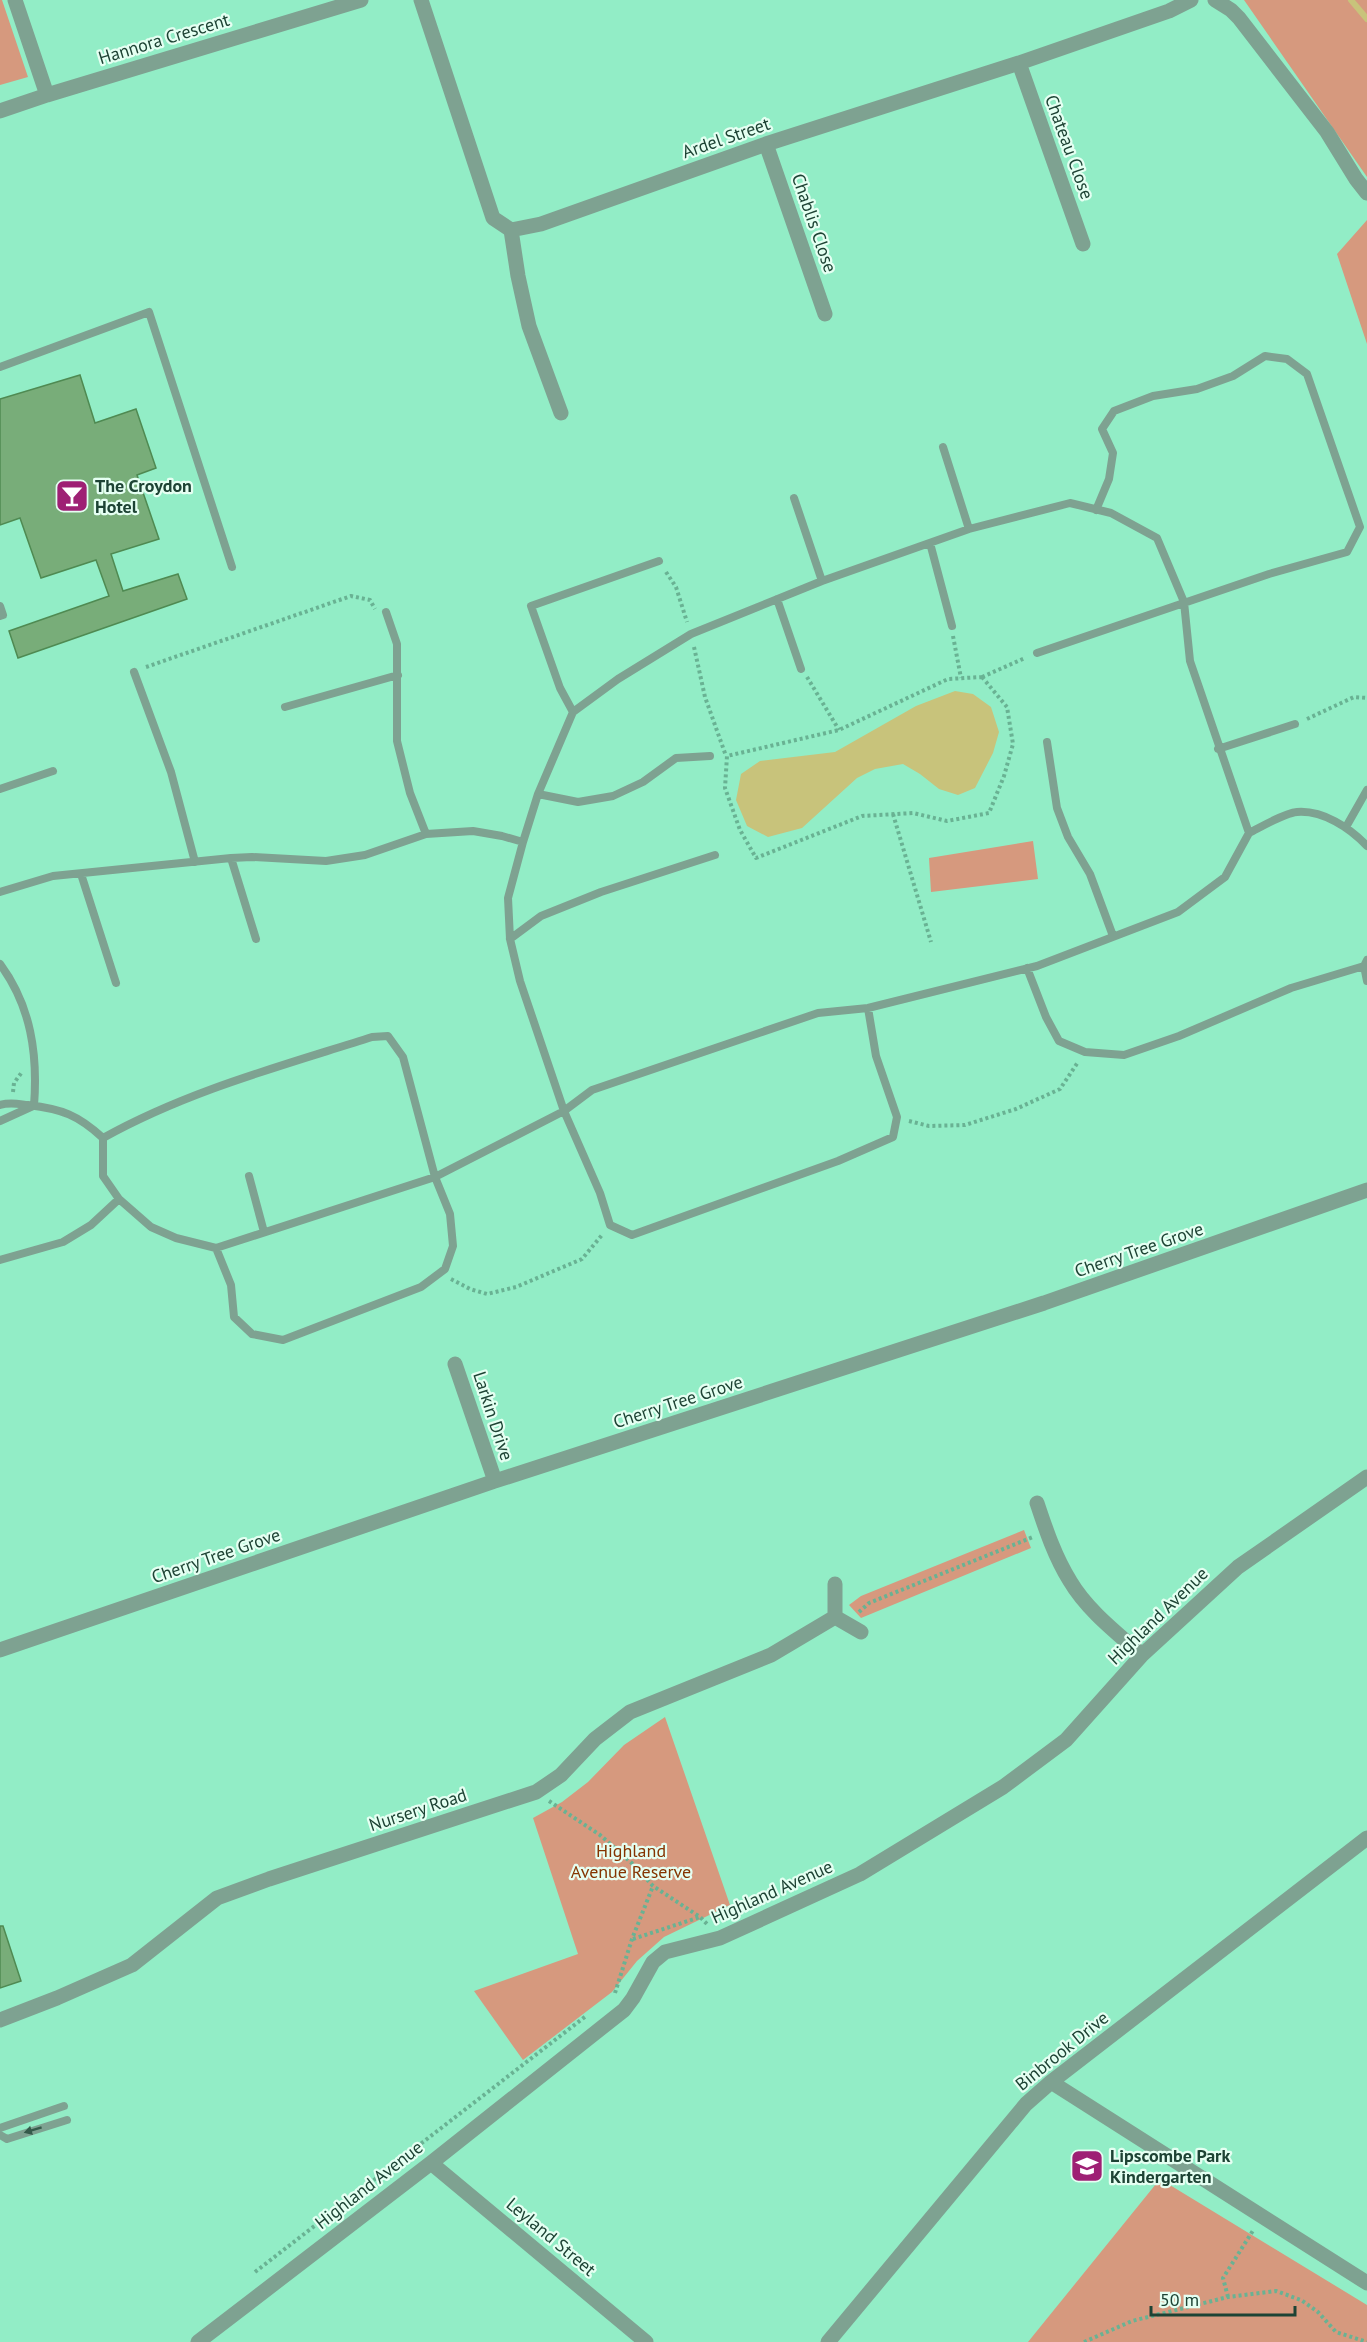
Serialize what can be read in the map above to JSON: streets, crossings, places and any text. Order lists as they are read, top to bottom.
{
  "streets": {
    "street": [
      "Hannora Crescent",
      "Ardel Street",
      "Chateau Close",
      "Chablis Close",
      "Cherry Tree Grove",
      "Larkin Drive",
      "Highland Avenue",
      "Nursery Road",
      "Binbrook Drive",
      "Leyland Street"
    ]
  },
  "crossings": [
    ["Ardel Street", "Chateau Close"],
    ["Ardel Street", "Chablis Close"],
    ["Cherry Tree Grove", "Larkin Drive"],
    ["Highland Avenue", "Leyland Street"]
  ],
  "parks": ["Highland Avenue Reserve"],
  "places": {
    "bar": ["The Croydon Hotel"],
    "school or university": ["Lipscombe Park Kindergarten"]
  },
  "scale_bar": "50 m"
}
